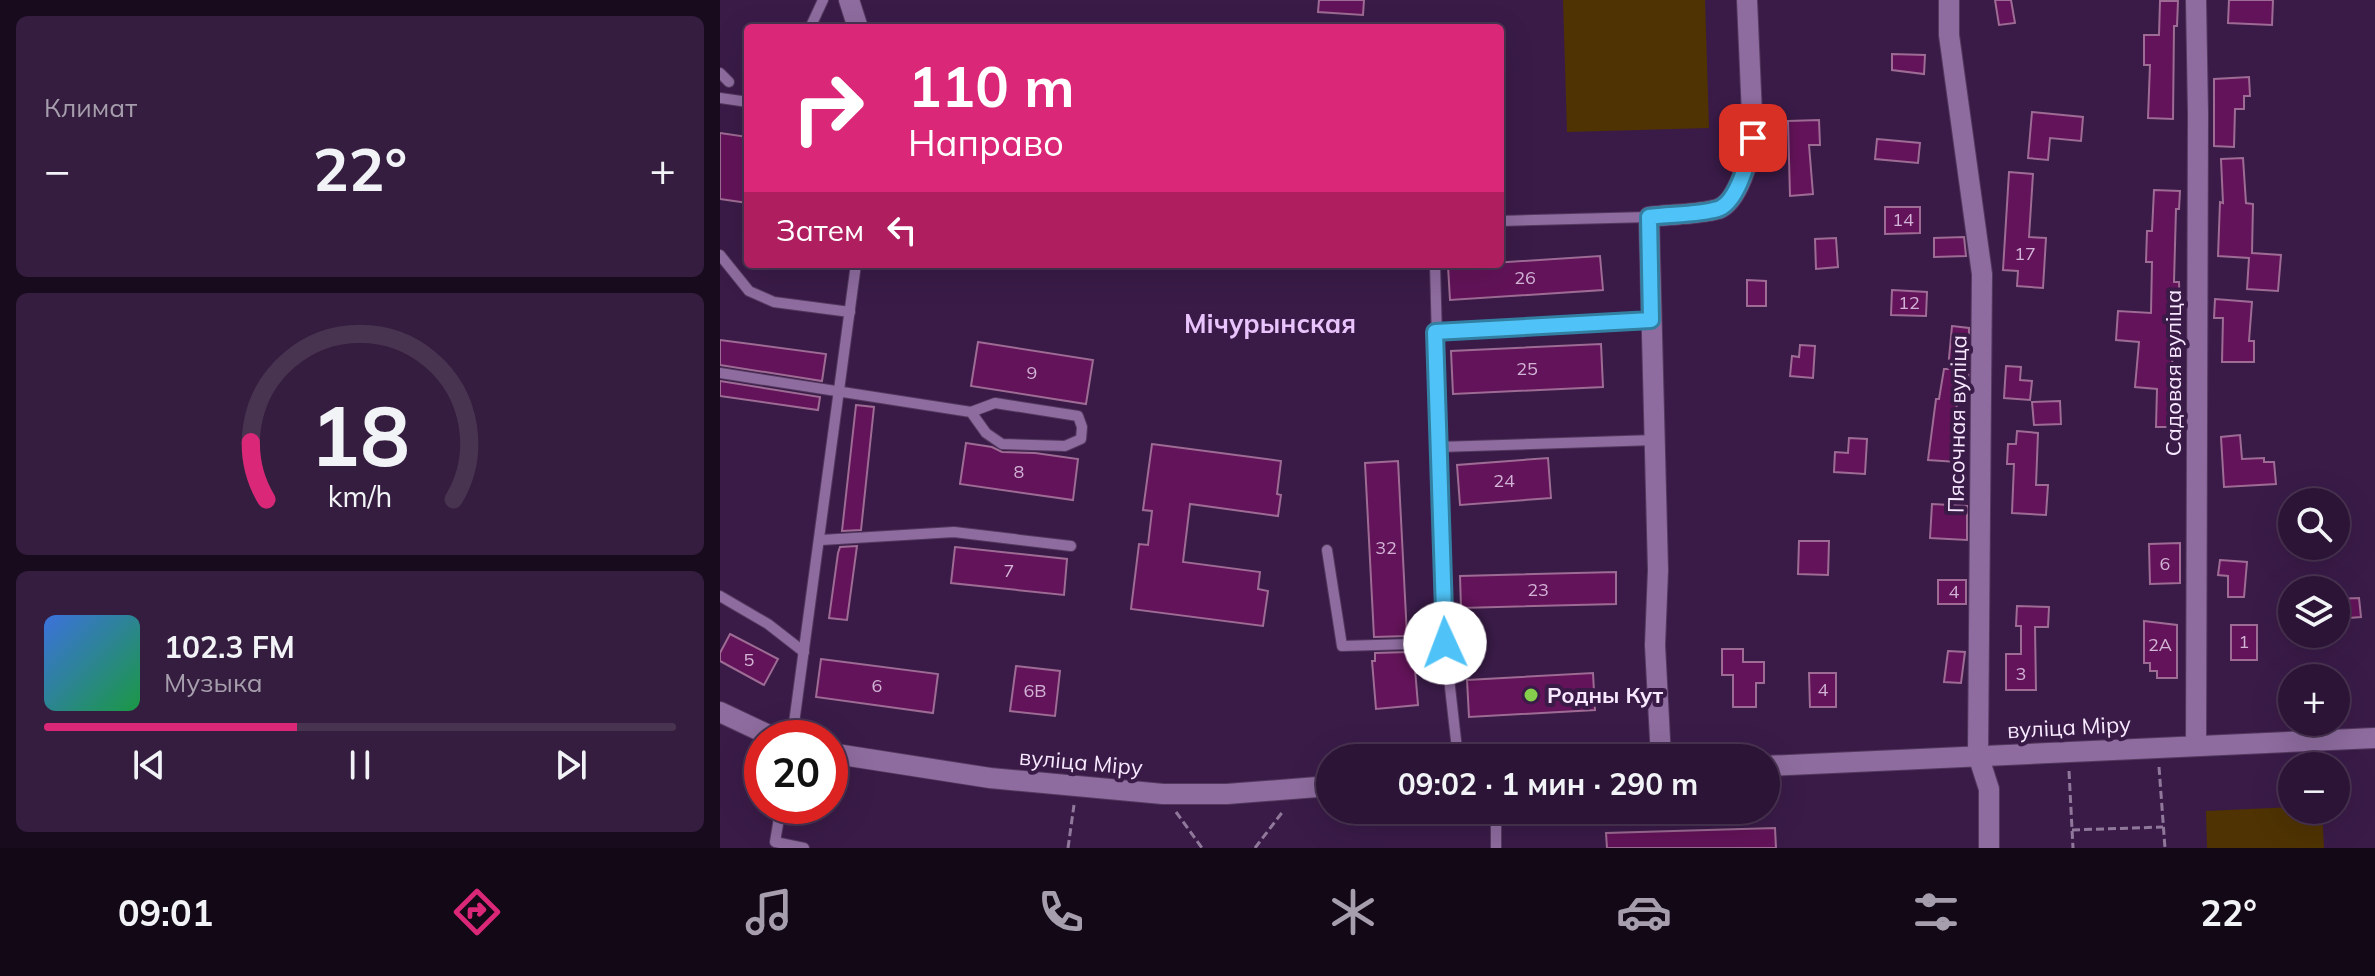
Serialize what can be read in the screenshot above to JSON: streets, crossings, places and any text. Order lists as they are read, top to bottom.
{
  "streets": {
    "street": ["Садовая вуліца", "Пясочная вуліца", "вуліца Міру"]
  },
  "crossings": [
    ["Садовая вуліца", "вуліца Міру"],
    ["Пясочная вуліца", "вуліца Міру"]
  ],
  "districts": ["Мічурынская"],
  "places": ["Родны Кут"],
  "house_numbers": [
    "14",
    "17",
    "26",
    "12",
    "25",
    "9",
    "8",
    "24",
    "32",
    "6",
    "7",
    "23",
    "4",
    "1",
    "2А",
    "5",
    "3",
    "6",
    "4",
    "6В"
  ],
  "page": {
    "tile": "Климат",
    "turn": ["110 m", "Направо"],
    "heat": ["−", "22°", "+"],
    "then": "Затем",
    "map_buttons": ["+", "−"],
    "song": ["102.3 FM", "Музыка"],
    "limit": "20",
    "trip": "09:02 · 1 мин · 290 m",
    "tabs": ["09:01", "22°"],
    "gauge": ["18", "km/h"]
  }
}
